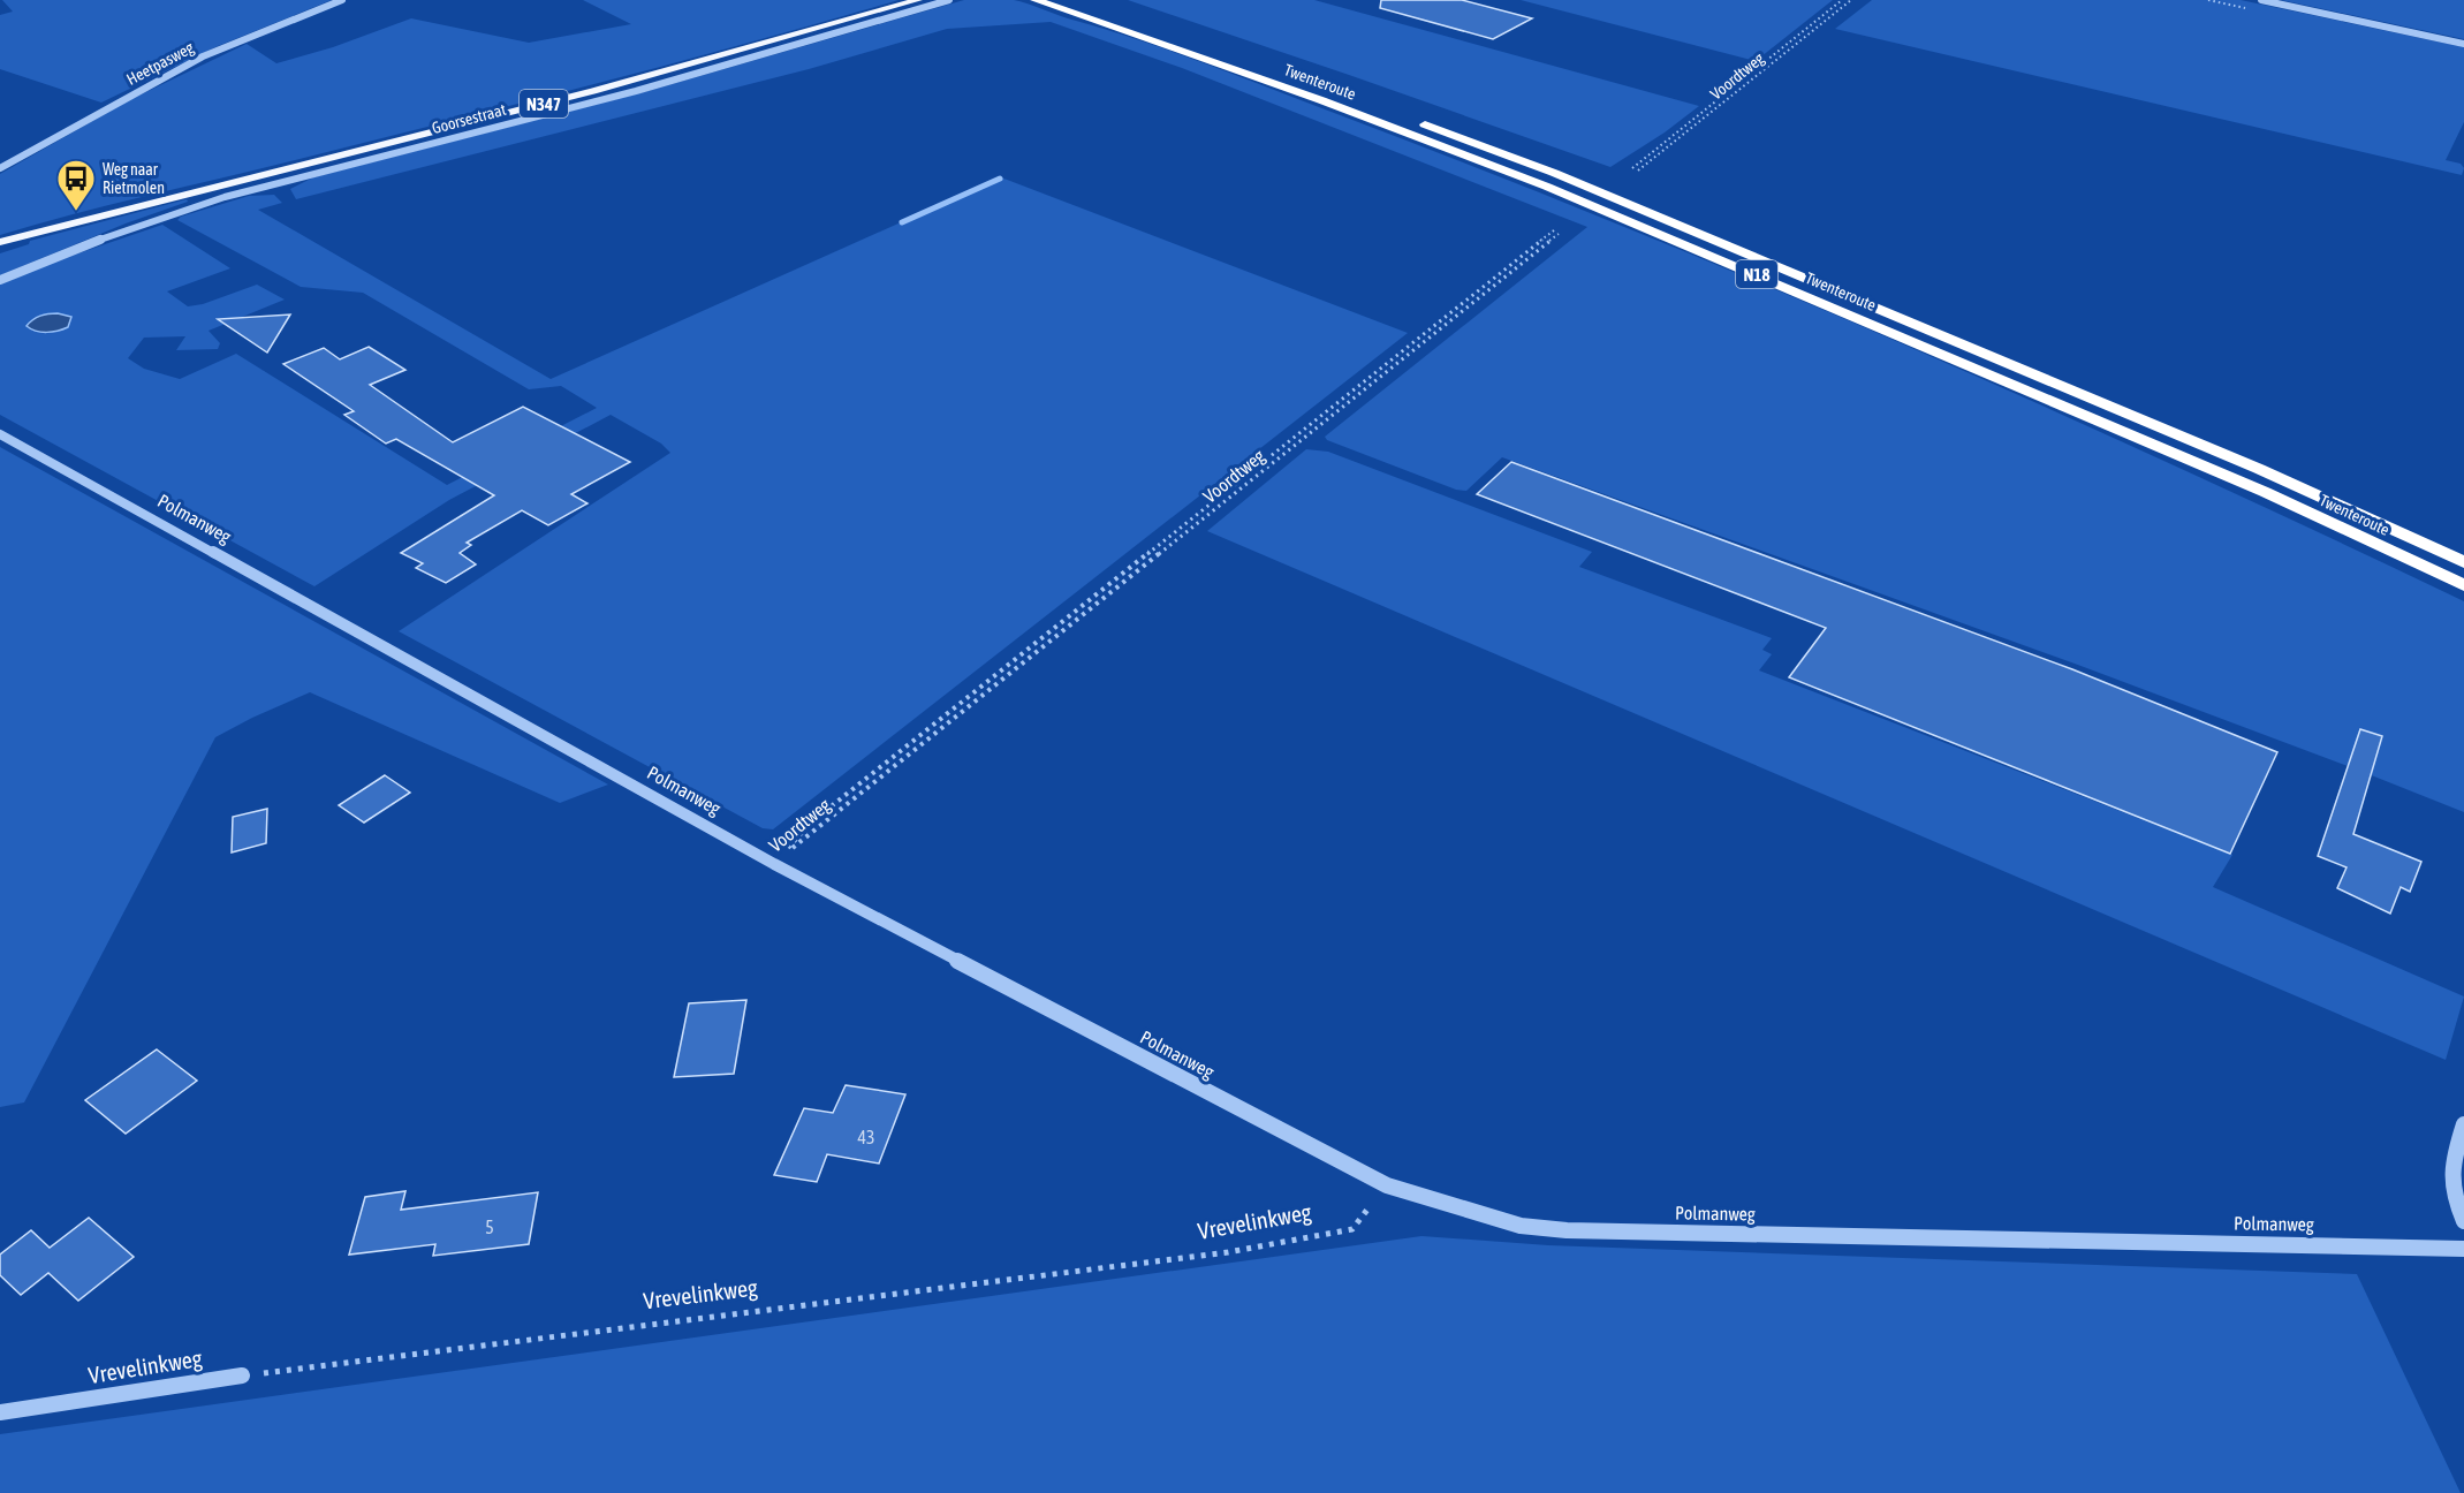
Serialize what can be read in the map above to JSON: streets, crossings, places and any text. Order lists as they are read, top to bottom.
{
  "streets": {
    "highway": ["Twenteroute", "N18"],
    "main road": ["N347", "Goorsestraat"],
    "street": ["Heetpasweg", "Polmanweg", "Vrevelinkweg"],
    "path": ["Voordtweg"]
  },
  "crossings": [
    ["Voordtweg", "Polmanweg"],
    ["Polmanweg", "Vrevelinkweg"]
  ],
  "places": {
    "bus stop": ["Weg naar Rietmolen"]
  },
  "house_numbers": ["43", "5"]
}
